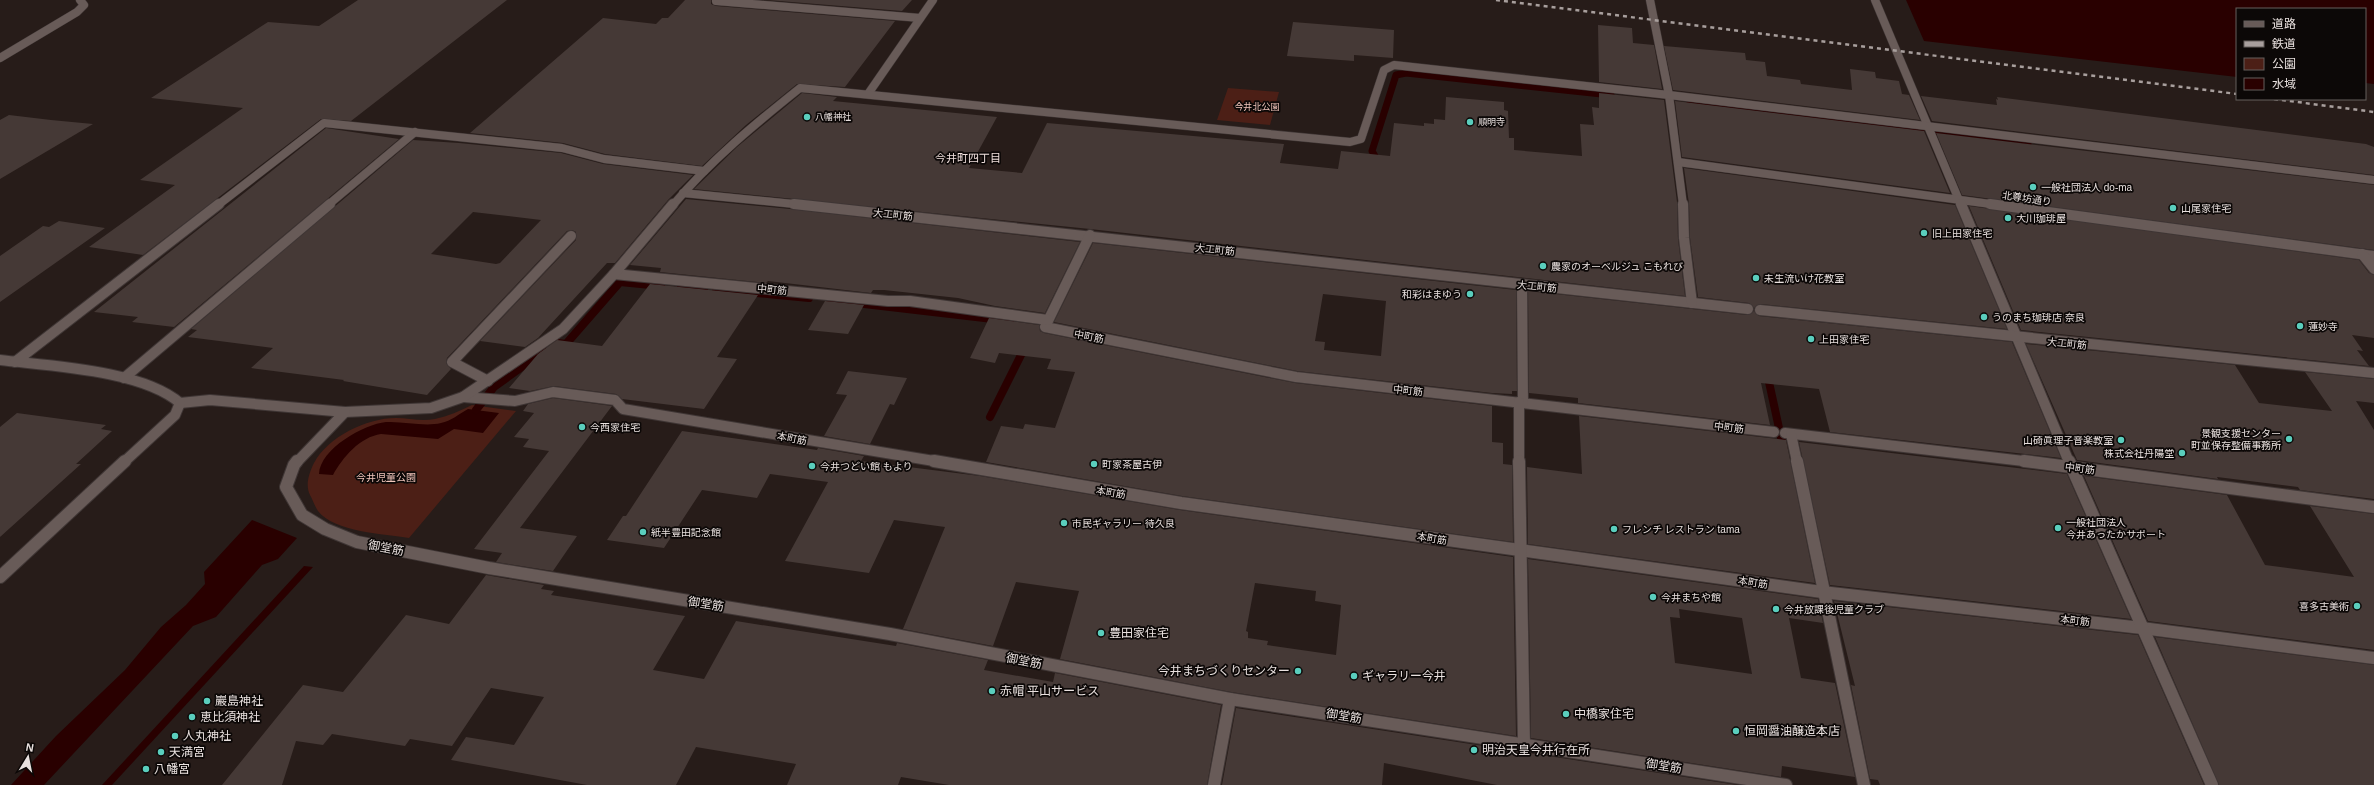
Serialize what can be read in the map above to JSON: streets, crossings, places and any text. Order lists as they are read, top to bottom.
{
  "streets": {
    "street": [
      "北尊坊通り",
      "大工町筋",
      "中町筋",
      "本町筋",
      "御堂筋"
    ]
  },
  "districts": ["今井町四丁目"],
  "parks": ["今井北公園", "今井児童公園"],
  "places": [
    "八幡神社",
    "順明寺",
    "一般社団法人 do-ma",
    "山尾家住宅",
    "大川珈琲屋",
    "旧上田家住宅",
    "農家のオーベルジュ こもれび",
    "未生流いけ花教室",
    "和彩はまゆう",
    "うのまち珈琲店 奈良",
    "蓮妙寺",
    "上田家住宅",
    "今西家住宅",
    "景観支援センター 町並保存整備事務所",
    "山碕眞理子音楽教室",
    "株式会社丹陽堂",
    "町家茶屋古伊",
    "今井つどい館 もより",
    "市民ギャラリー 待久良",
    "一般社団法人 今井あったかサポート",
    "フレンチ レストラン tama",
    "紙半豊田記念館",
    "今井まちや館",
    "喜多古美術",
    "今井放課後児童クラブ",
    "豊田家住宅",
    "今井まちづくりセンター",
    "ギャラリー今井",
    "赤帽 平山サービス",
    "巖島神社",
    "中橋家住宅",
    "恵比須神社",
    "恒岡醤油醸造本店",
    "人丸神社",
    "明治天皇今井行在所",
    "天満宮",
    "八幡宮"
  ],
  "legend": [
    "道路",
    "鉄道",
    "公園",
    "水域"
  ],
  "north": "top"
}
